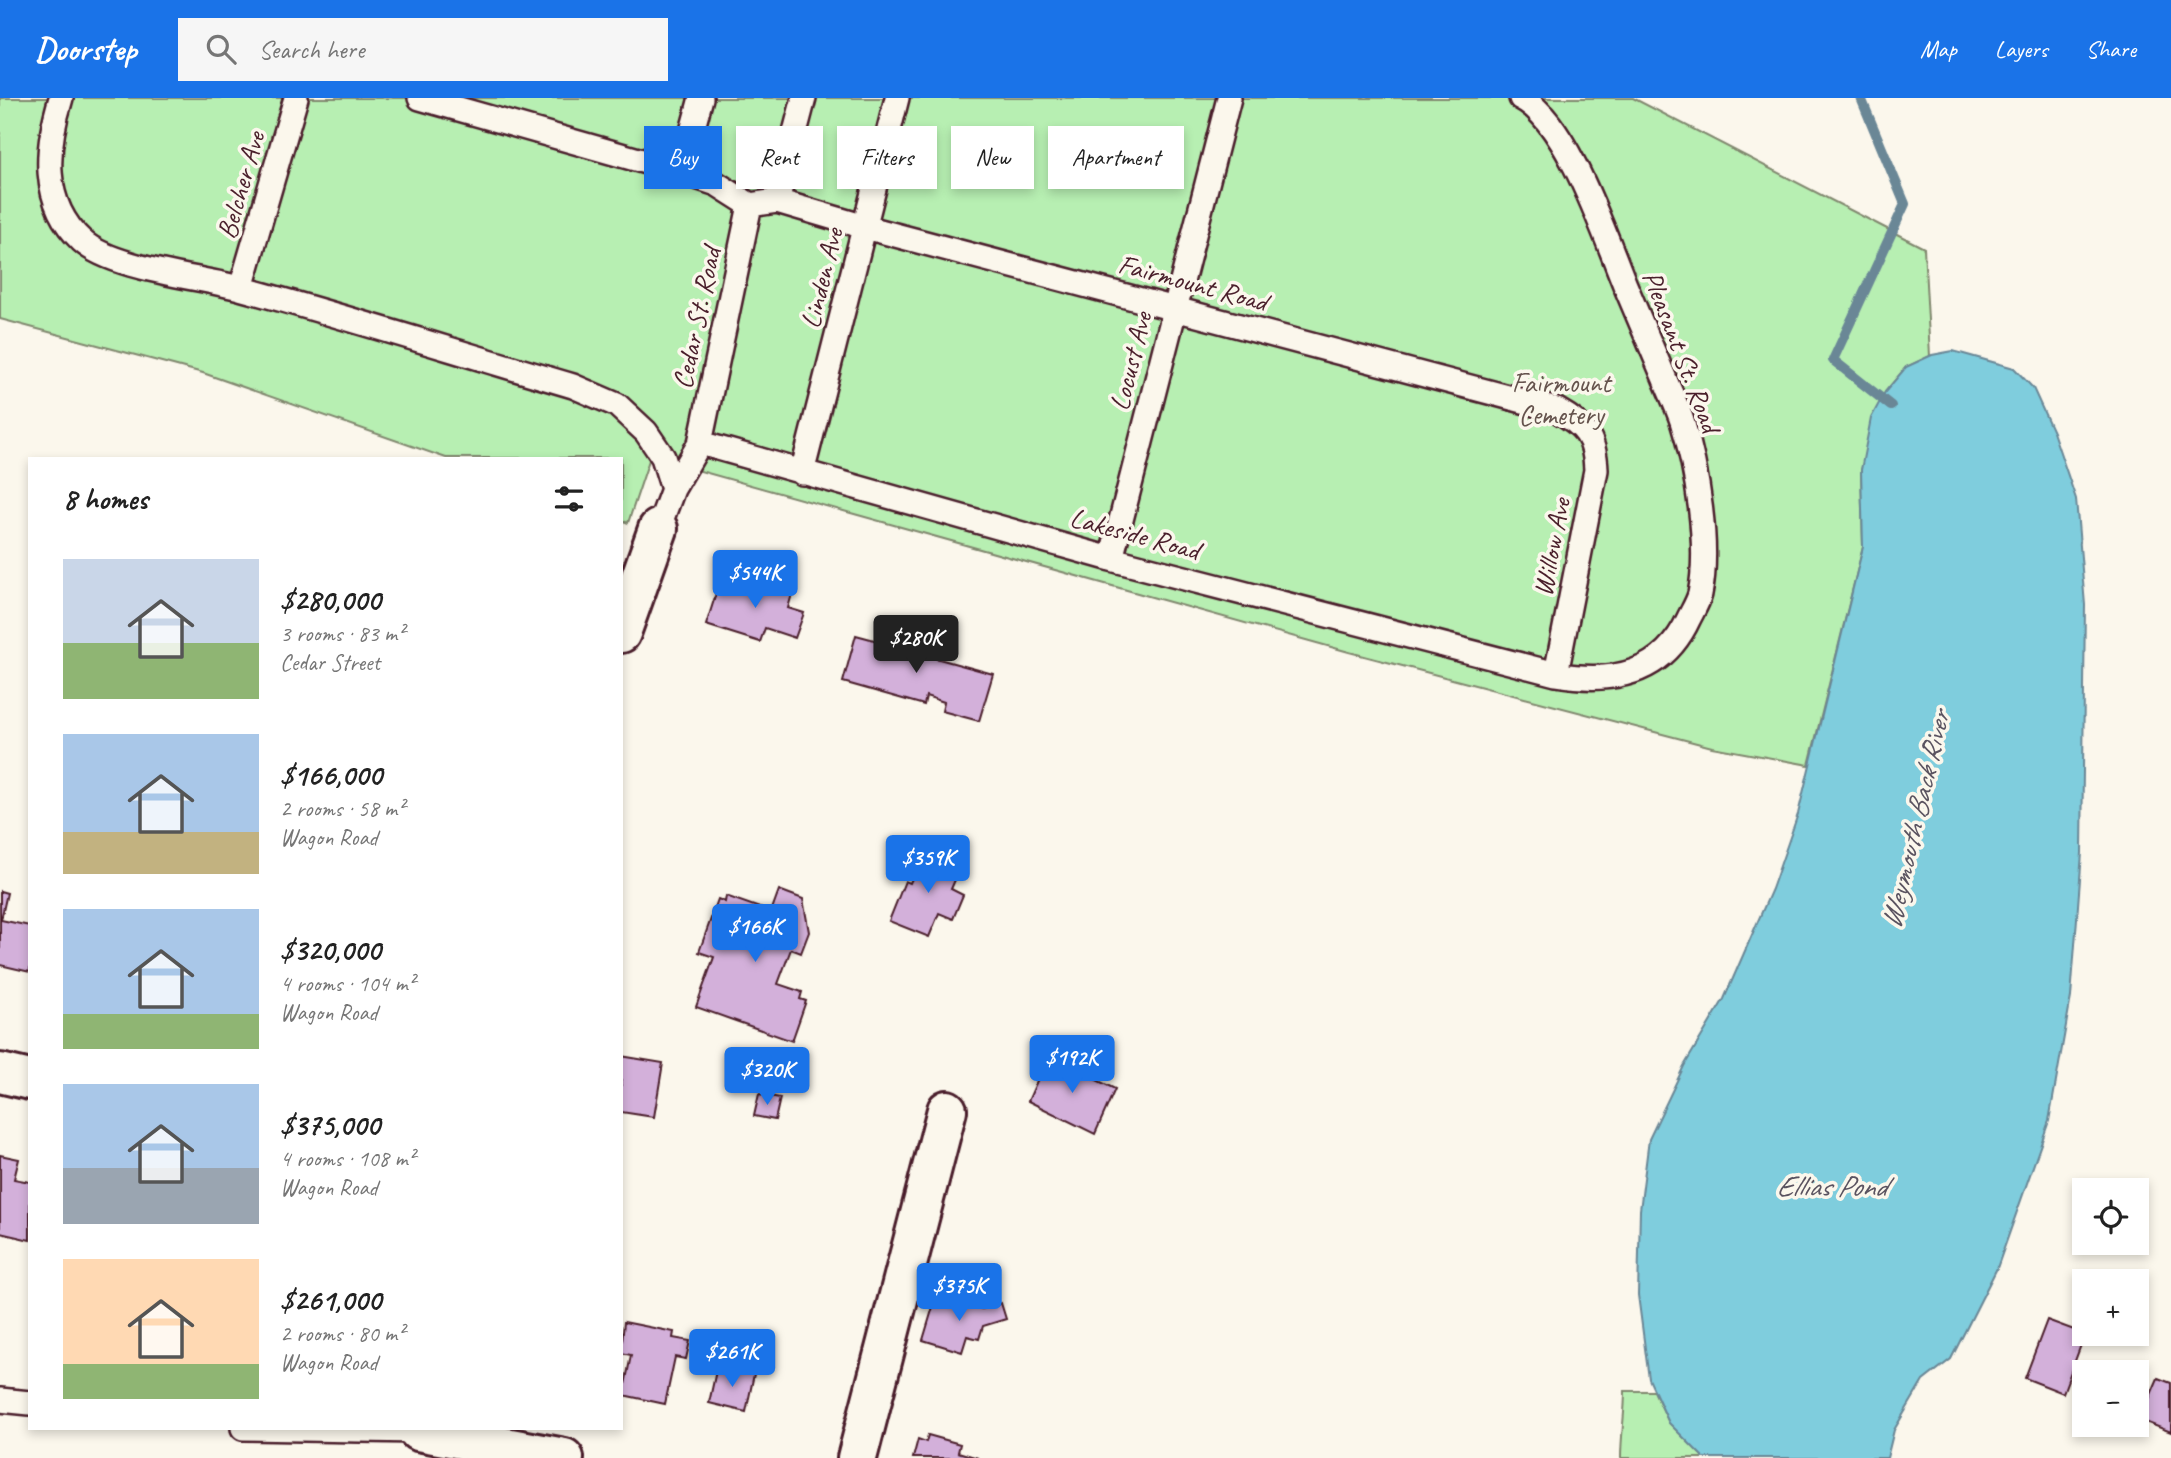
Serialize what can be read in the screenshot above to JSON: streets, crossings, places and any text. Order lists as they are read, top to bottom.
{
  "streets": {
    "lane": [
      "Belcher Ave",
      "Linden Ave",
      "Fairmount Road",
      "Cedar St. Road",
      "Pleasant St. Road",
      "Locust Ave",
      "Lakeside Road",
      "Willow Ave"
    ]
  },
  "crossings": [
    ["Linden Ave", "Fairmount Road"],
    ["Linden Ave", "Lakeside Road"],
    ["Fairmount Road", "Locust Ave"],
    ["Fairmount Road", "Willow Ave"],
    ["Cedar St. Road", "Lakeside Road"],
    ["Pleasant St. Road", "Lakeside Road"],
    ["Pleasant St. Road", "Willow Ave"],
    ["Locust Ave", "Lakeside Road"],
    ["Lakeside Road", "Willow Ave"]
  ],
  "water": ["Weymouth Back River", "Ellias Pond"],
  "parks": ["Fairmount Cemetery"],
  "page": {
    "header": "Doorstep",
    "search": "Search here",
    "nav": ["Map", "Layers", "Share"],
    "chip": [
      "Buy",
      "Rent",
      "Filters",
      "New",
      "Apartment"
    ],
    "heading": "8 homes",
    "list": [
      {
        "name": "$280,000",
        "note": "3 rooms · 83 m² · Cedar Street"
      },
      {
        "name": "$166,000",
        "note": "2 rooms · 58 m² · Wagon Road"
      },
      {
        "name": "$320,000",
        "note": "4 rooms · 104 m² · Wagon Road"
      },
      {
        "name": "$375,000",
        "note": "4 rooms · 108 m² · Wagon Road"
      },
      {
        "name": "$261,000",
        "note": "2 rooms · 80 m² · Wagon Road"
      }
    ],
    "price": [
      "$544K",
      "$280K",
      "$359K",
      "$166K",
      "$192K",
      "$320K",
      "$375K",
      "$261K"
    ],
    "map_buttons": ["+", "−"]
  }
}
